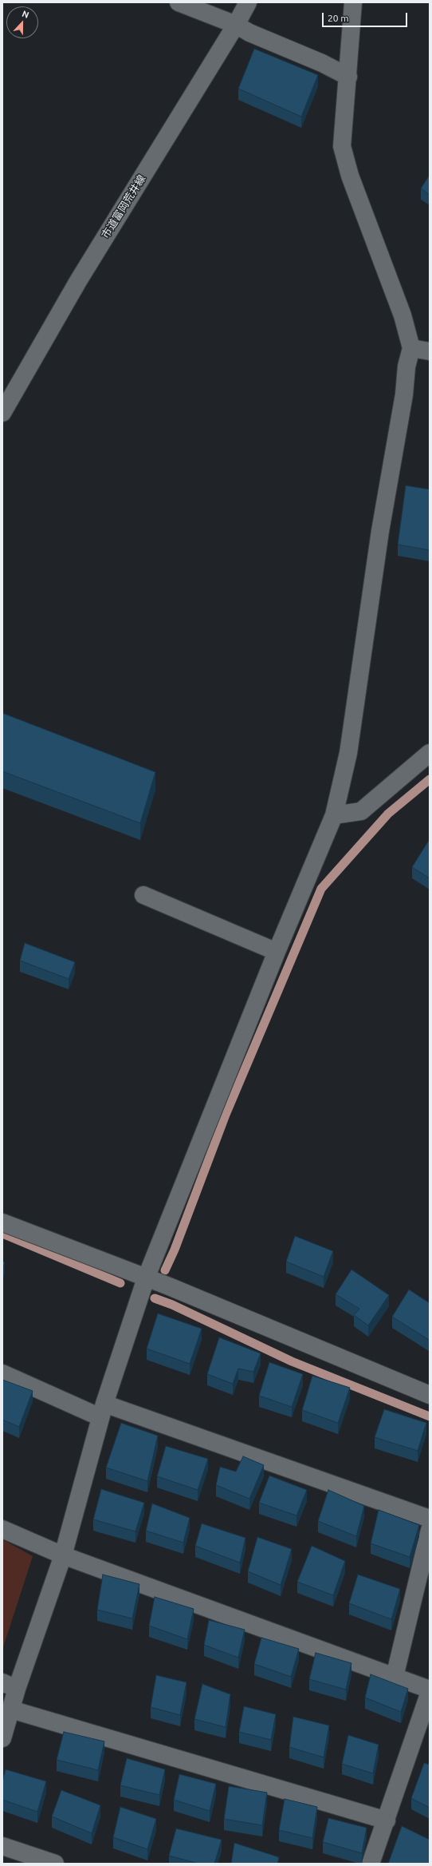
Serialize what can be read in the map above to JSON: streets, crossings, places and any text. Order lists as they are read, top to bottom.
{
  "streets": {
    "street": ["市道富岡荒井線"]
  },
  "scale_bar": "20 m",
  "north": "top"
}
